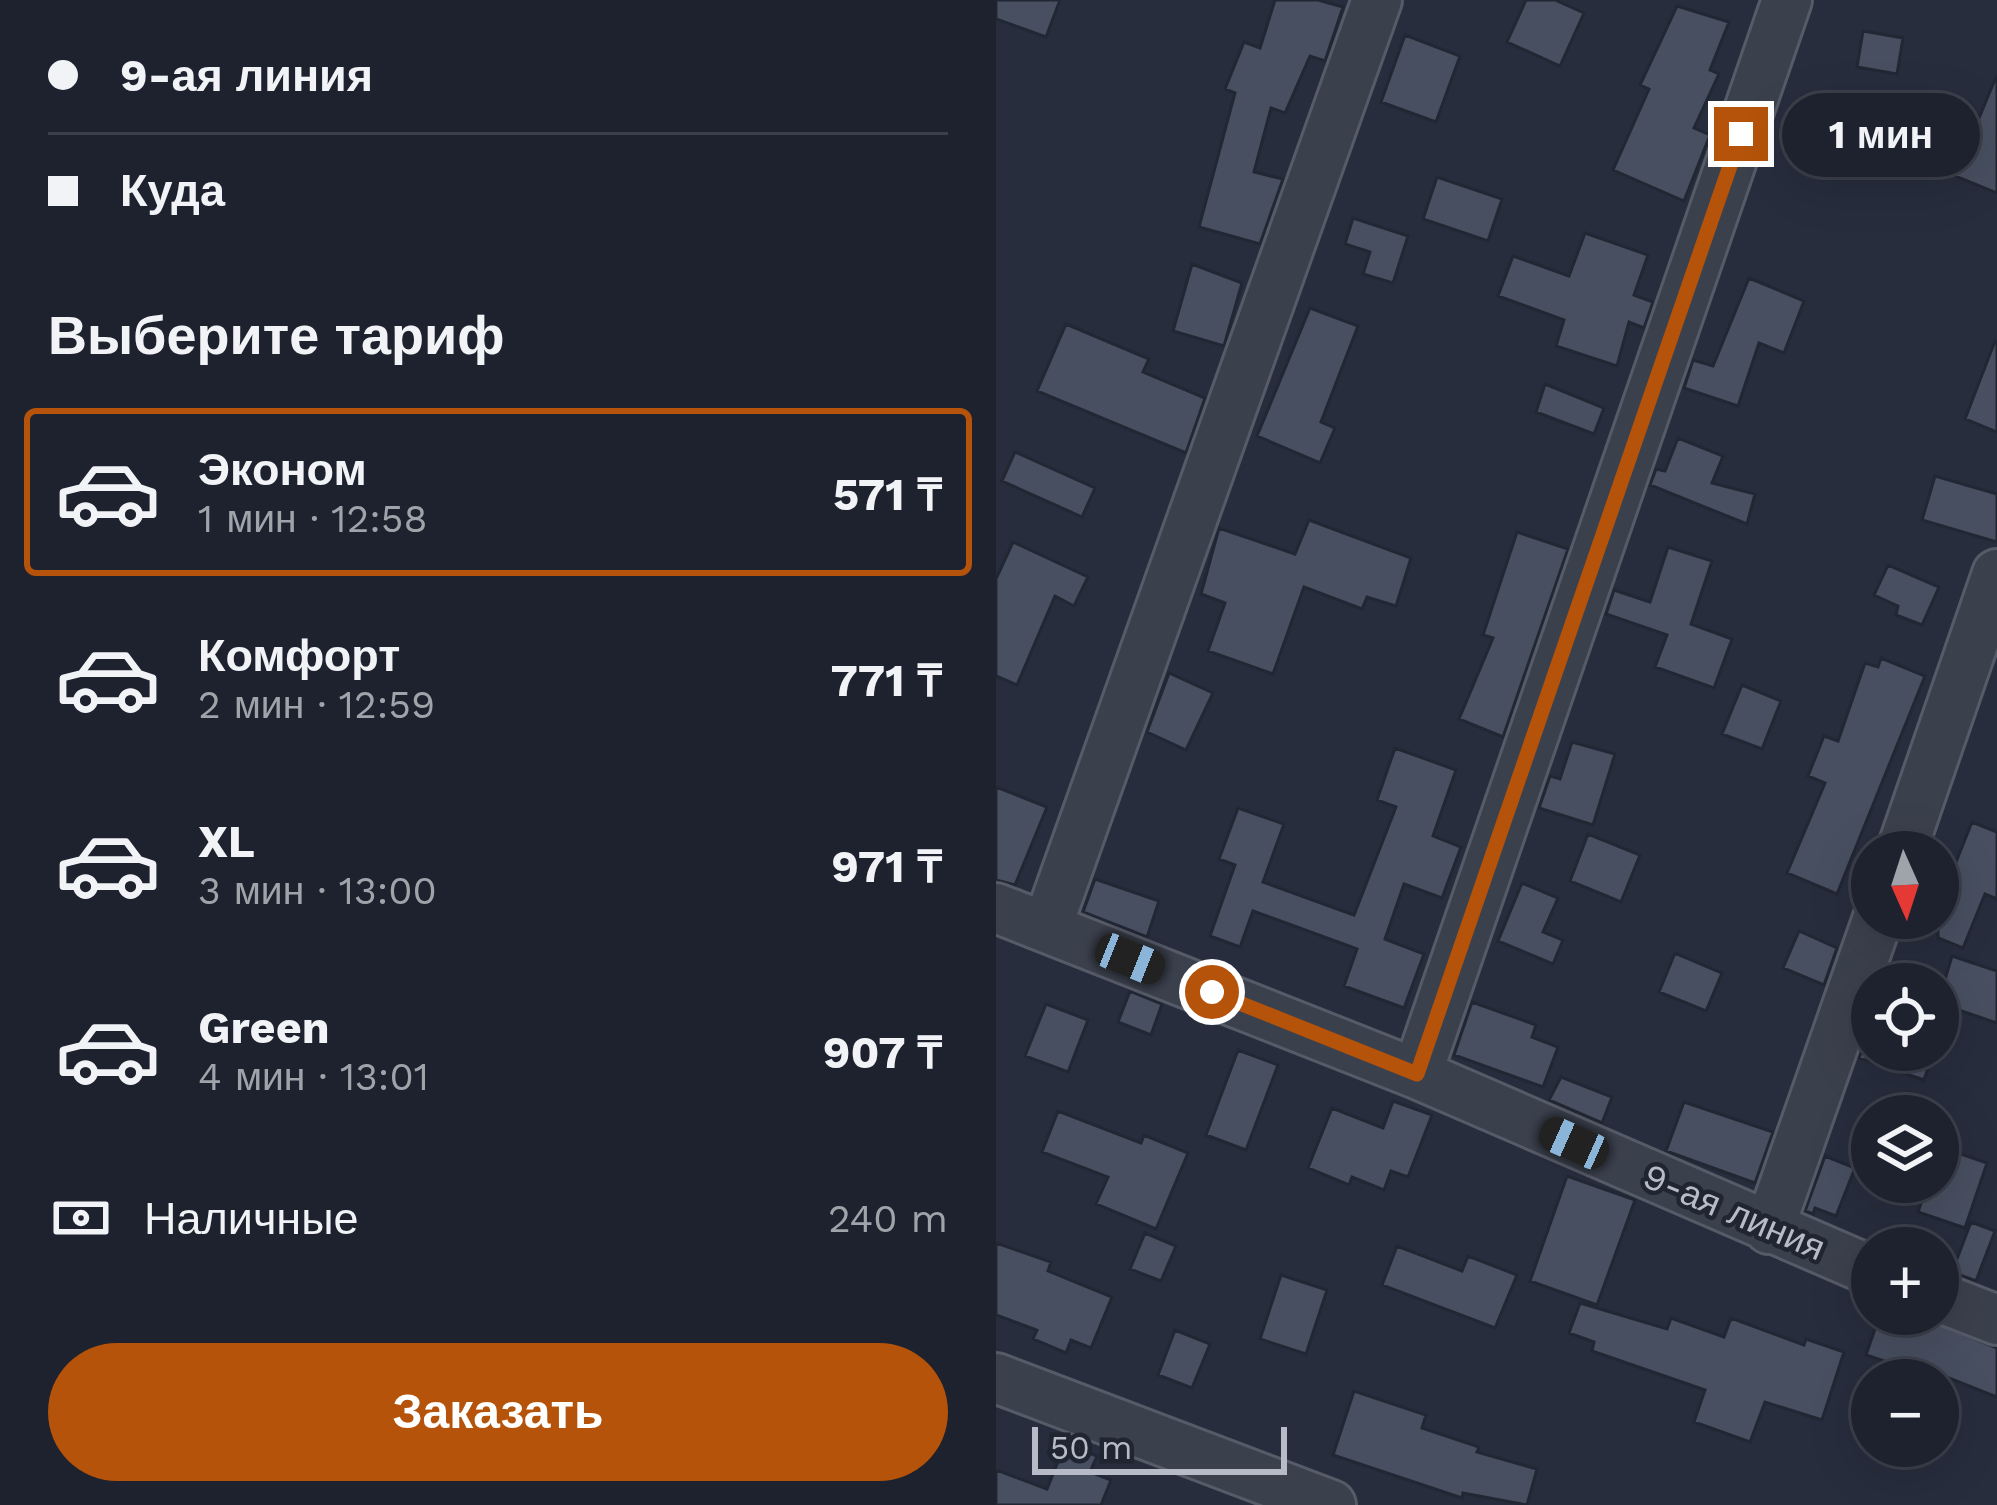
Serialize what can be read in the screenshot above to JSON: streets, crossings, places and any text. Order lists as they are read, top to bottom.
{
  "streets": {
    "street": ["9-ая линия"]
  },
  "scale_bar": "50 m",
  "north": "bottom",
  "page": {
    "banner": ["9-ая линия", "Куда"],
    "bubble": "1 мин",
    "heading": "Выберите тариф",
    "list": [
      {
        "name": "Эконом",
        "note": "1 мин · 12:58",
        "value": "571 ₸"
      },
      {
        "name": "Комфорт",
        "note": "2 мин · 12:59",
        "value": "771 ₸"
      },
      {
        "name": "XL",
        "note": "3 мин · 13:00",
        "value": "971 ₸"
      },
      {
        "name": "Green",
        "note": "4 мин · 13:01",
        "value": "907 ₸"
      }
    ],
    "map_buttons": ["+", "−"],
    "pay": ["Наличные", "240 m"],
    "buttons": "Заказать",
    "scale": "50 m"
  }
}
